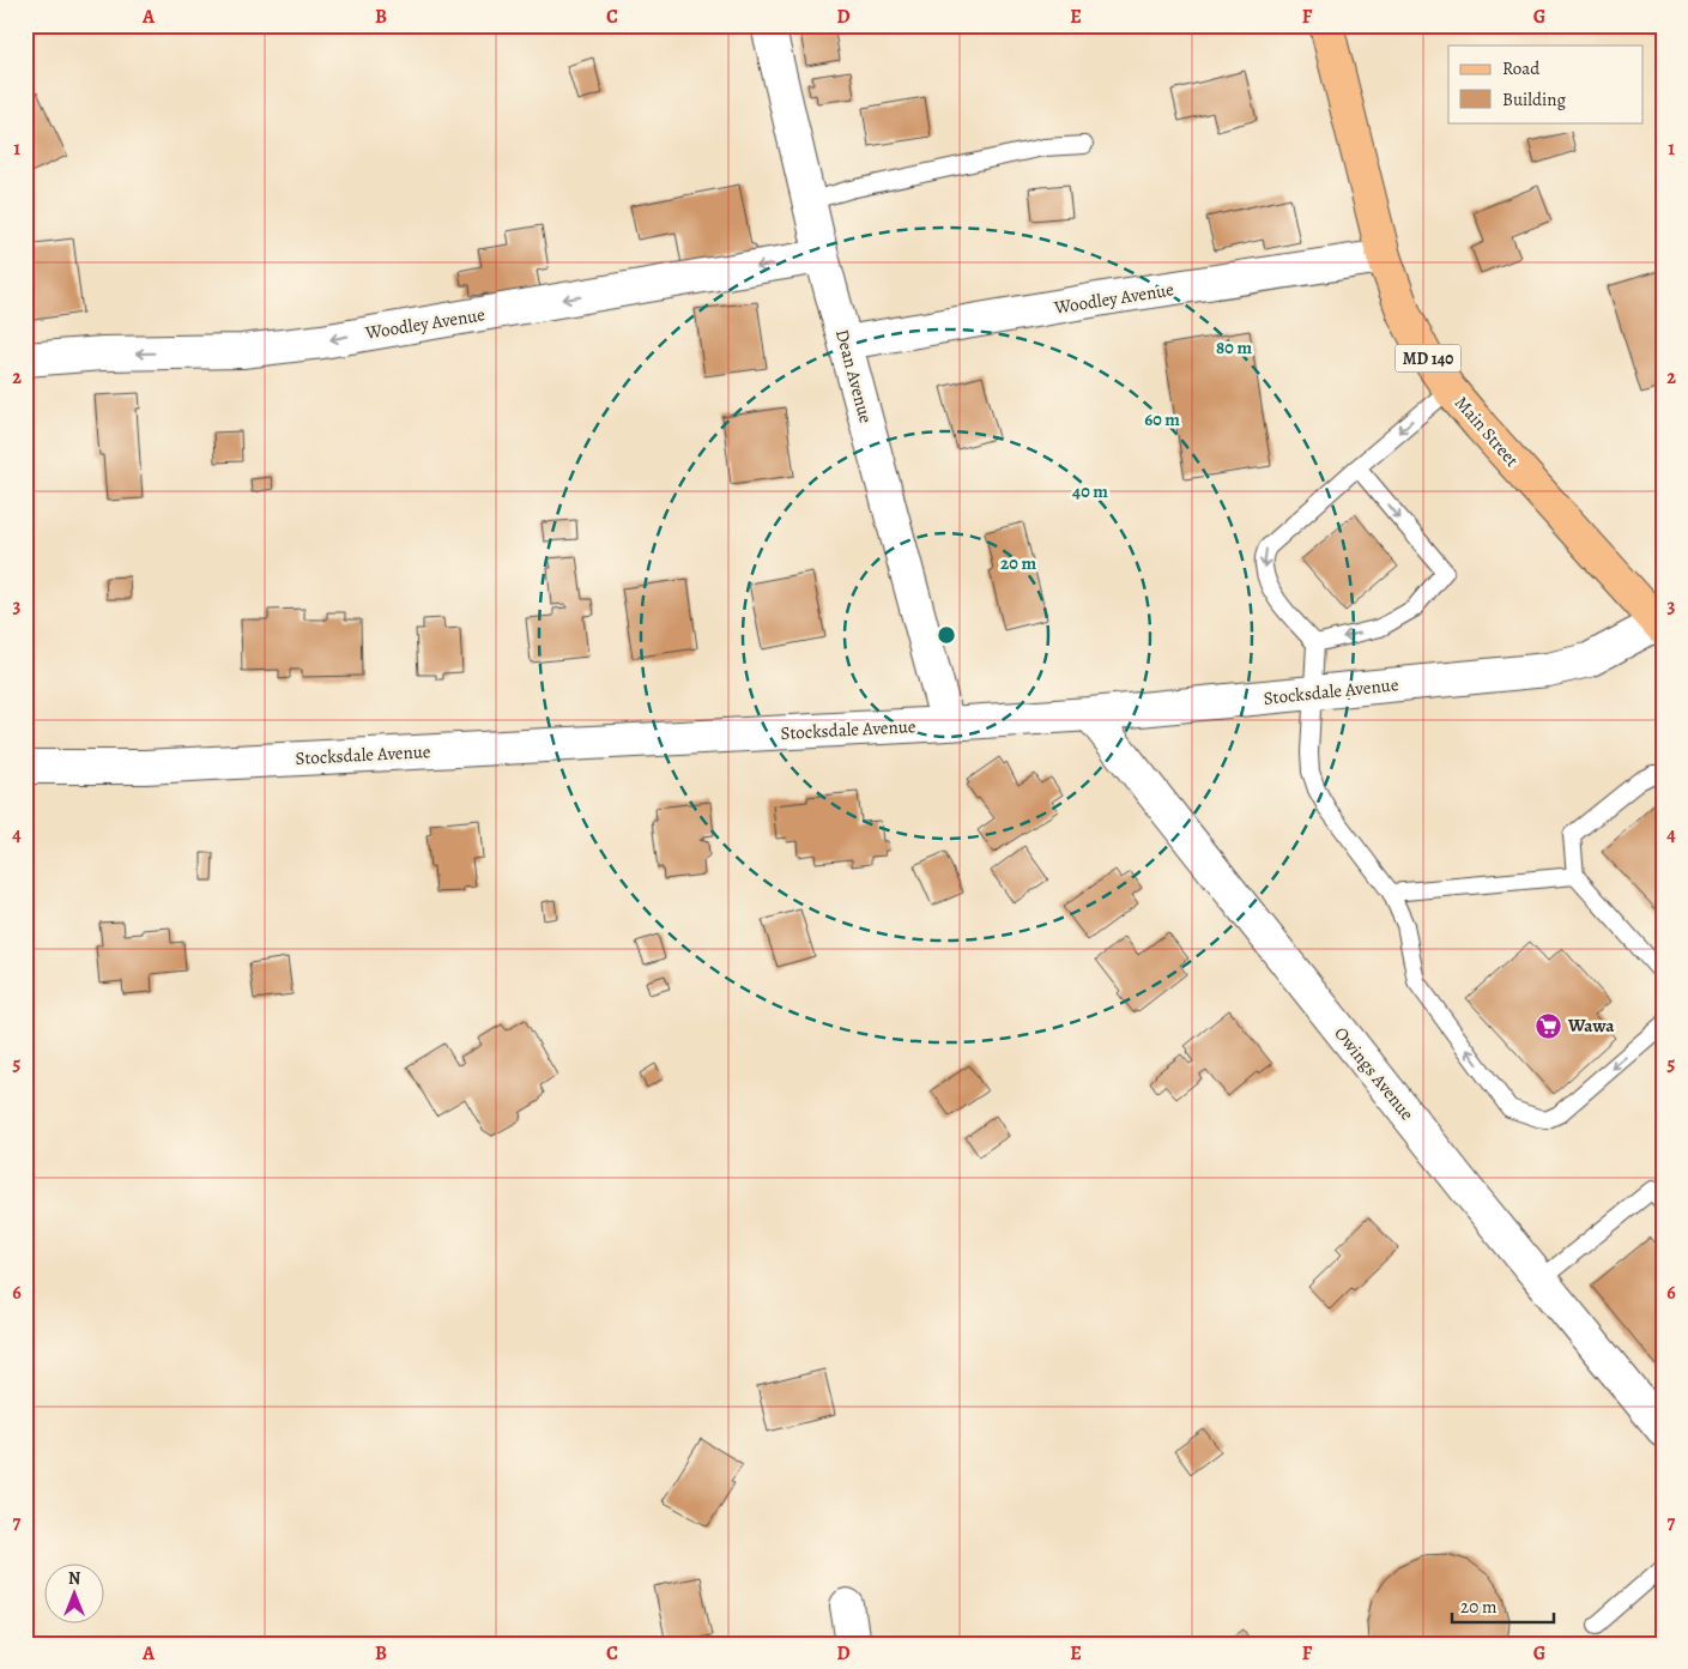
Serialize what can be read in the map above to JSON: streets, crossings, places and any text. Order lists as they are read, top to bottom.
{
  "streets": {
    "main road": ["MD 140", "Main Street"],
    "street": [
      "Woodley Avenue",
      "Dean Avenue",
      "Stocksdale Avenue",
      "Owings Avenue"
    ]
  },
  "crossings": [
    ["Woodley Avenue", "Dean Avenue"],
    ["Woodley Avenue", "Main Street"],
    ["Dean Avenue", "Stocksdale Avenue"],
    ["Main Street", "Stocksdale Avenue"],
    ["Stocksdale Avenue", "Owings Avenue"]
  ],
  "one_way": ["Woodley Avenue"],
  "places": {
    "supermarket": ["Wawa"]
  },
  "legend": ["Road", "Building"],
  "scale_bar": "20 m",
  "north": "top",
  "grid": {
    "columns": [
      "A",
      "B",
      "C",
      "D",
      "E",
      "F",
      "G"
    ],
    "rows": [
      "1",
      "2",
      "3",
      "4",
      "5",
      "6",
      "7"
    ]
  },
  "rings": [
    "80 m",
    "60 m",
    "40 m",
    "20 m"
  ]
}
